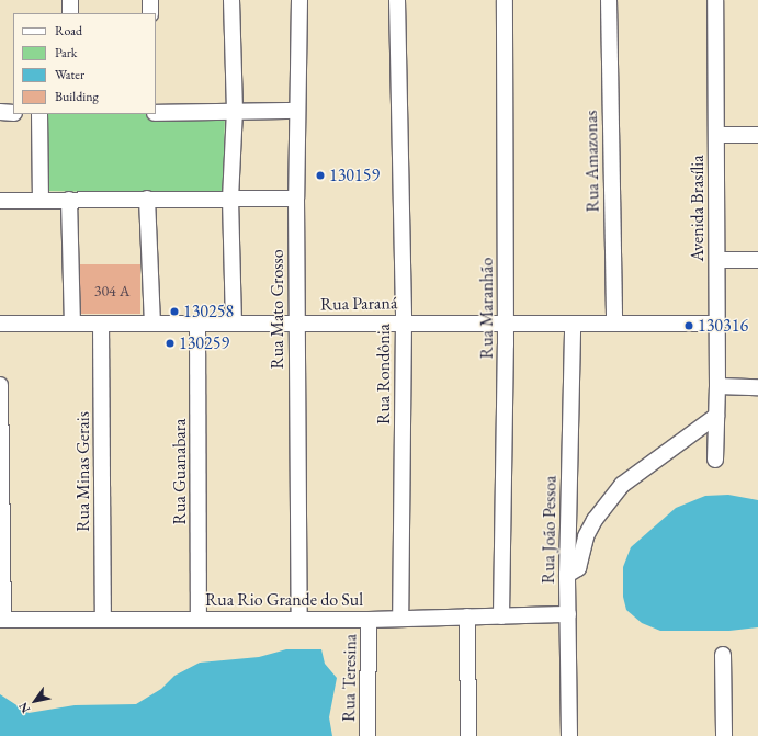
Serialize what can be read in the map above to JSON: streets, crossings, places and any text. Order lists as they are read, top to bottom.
{
  "streets": {
    "street": [
      "Rua Amazonas",
      "Avenida Brasília",
      "Rua Paraná",
      "Rua Maranhão",
      "Rua Mato Grosso",
      "Rua Rondônia",
      "Rua Minas Gerais",
      "Rua Guanabara",
      "Rua João Pessoa",
      "Rua Rio Grande do Sul",
      "Rua Teresina"
    ]
  },
  "crossings": [
    ["Rua Amazonas", "Rua Paraná"],
    ["Avenida Brasília", "Rua Paraná"],
    ["Rua Paraná", "Rua Maranhão"],
    ["Rua Paraná", "Rua Mato Grosso"],
    ["Rua Paraná", "Rua Rondônia"],
    ["Rua Paraná", "Rua Minas Gerais"],
    ["Rua Paraná", "Rua Guanabara"],
    ["Rua Paraná", "Rua João Pessoa"],
    ["Rua Maranhão", "Rua Rio Grande do Sul"],
    ["Rua Mato Grosso", "Rua Rio Grande do Sul"],
    ["Rua Rondônia", "Rua Rio Grande do Sul"],
    ["Rua Minas Gerais", "Rua Rio Grande do Sul"],
    ["Rua Guanabara", "Rua Rio Grande do Sul"],
    ["Rua João Pessoa", "Rua Rio Grande do Sul"],
    ["Rua Rio Grande do Sul", "Rua Teresina"]
  ],
  "places": [
    "130159",
    "130258",
    "130316",
    "130259"
  ],
  "house_numbers": ["304 A"],
  "legend": [
    "Road",
    "Park",
    "Water",
    "Building"
  ],
  "north": "bottom left"
}
